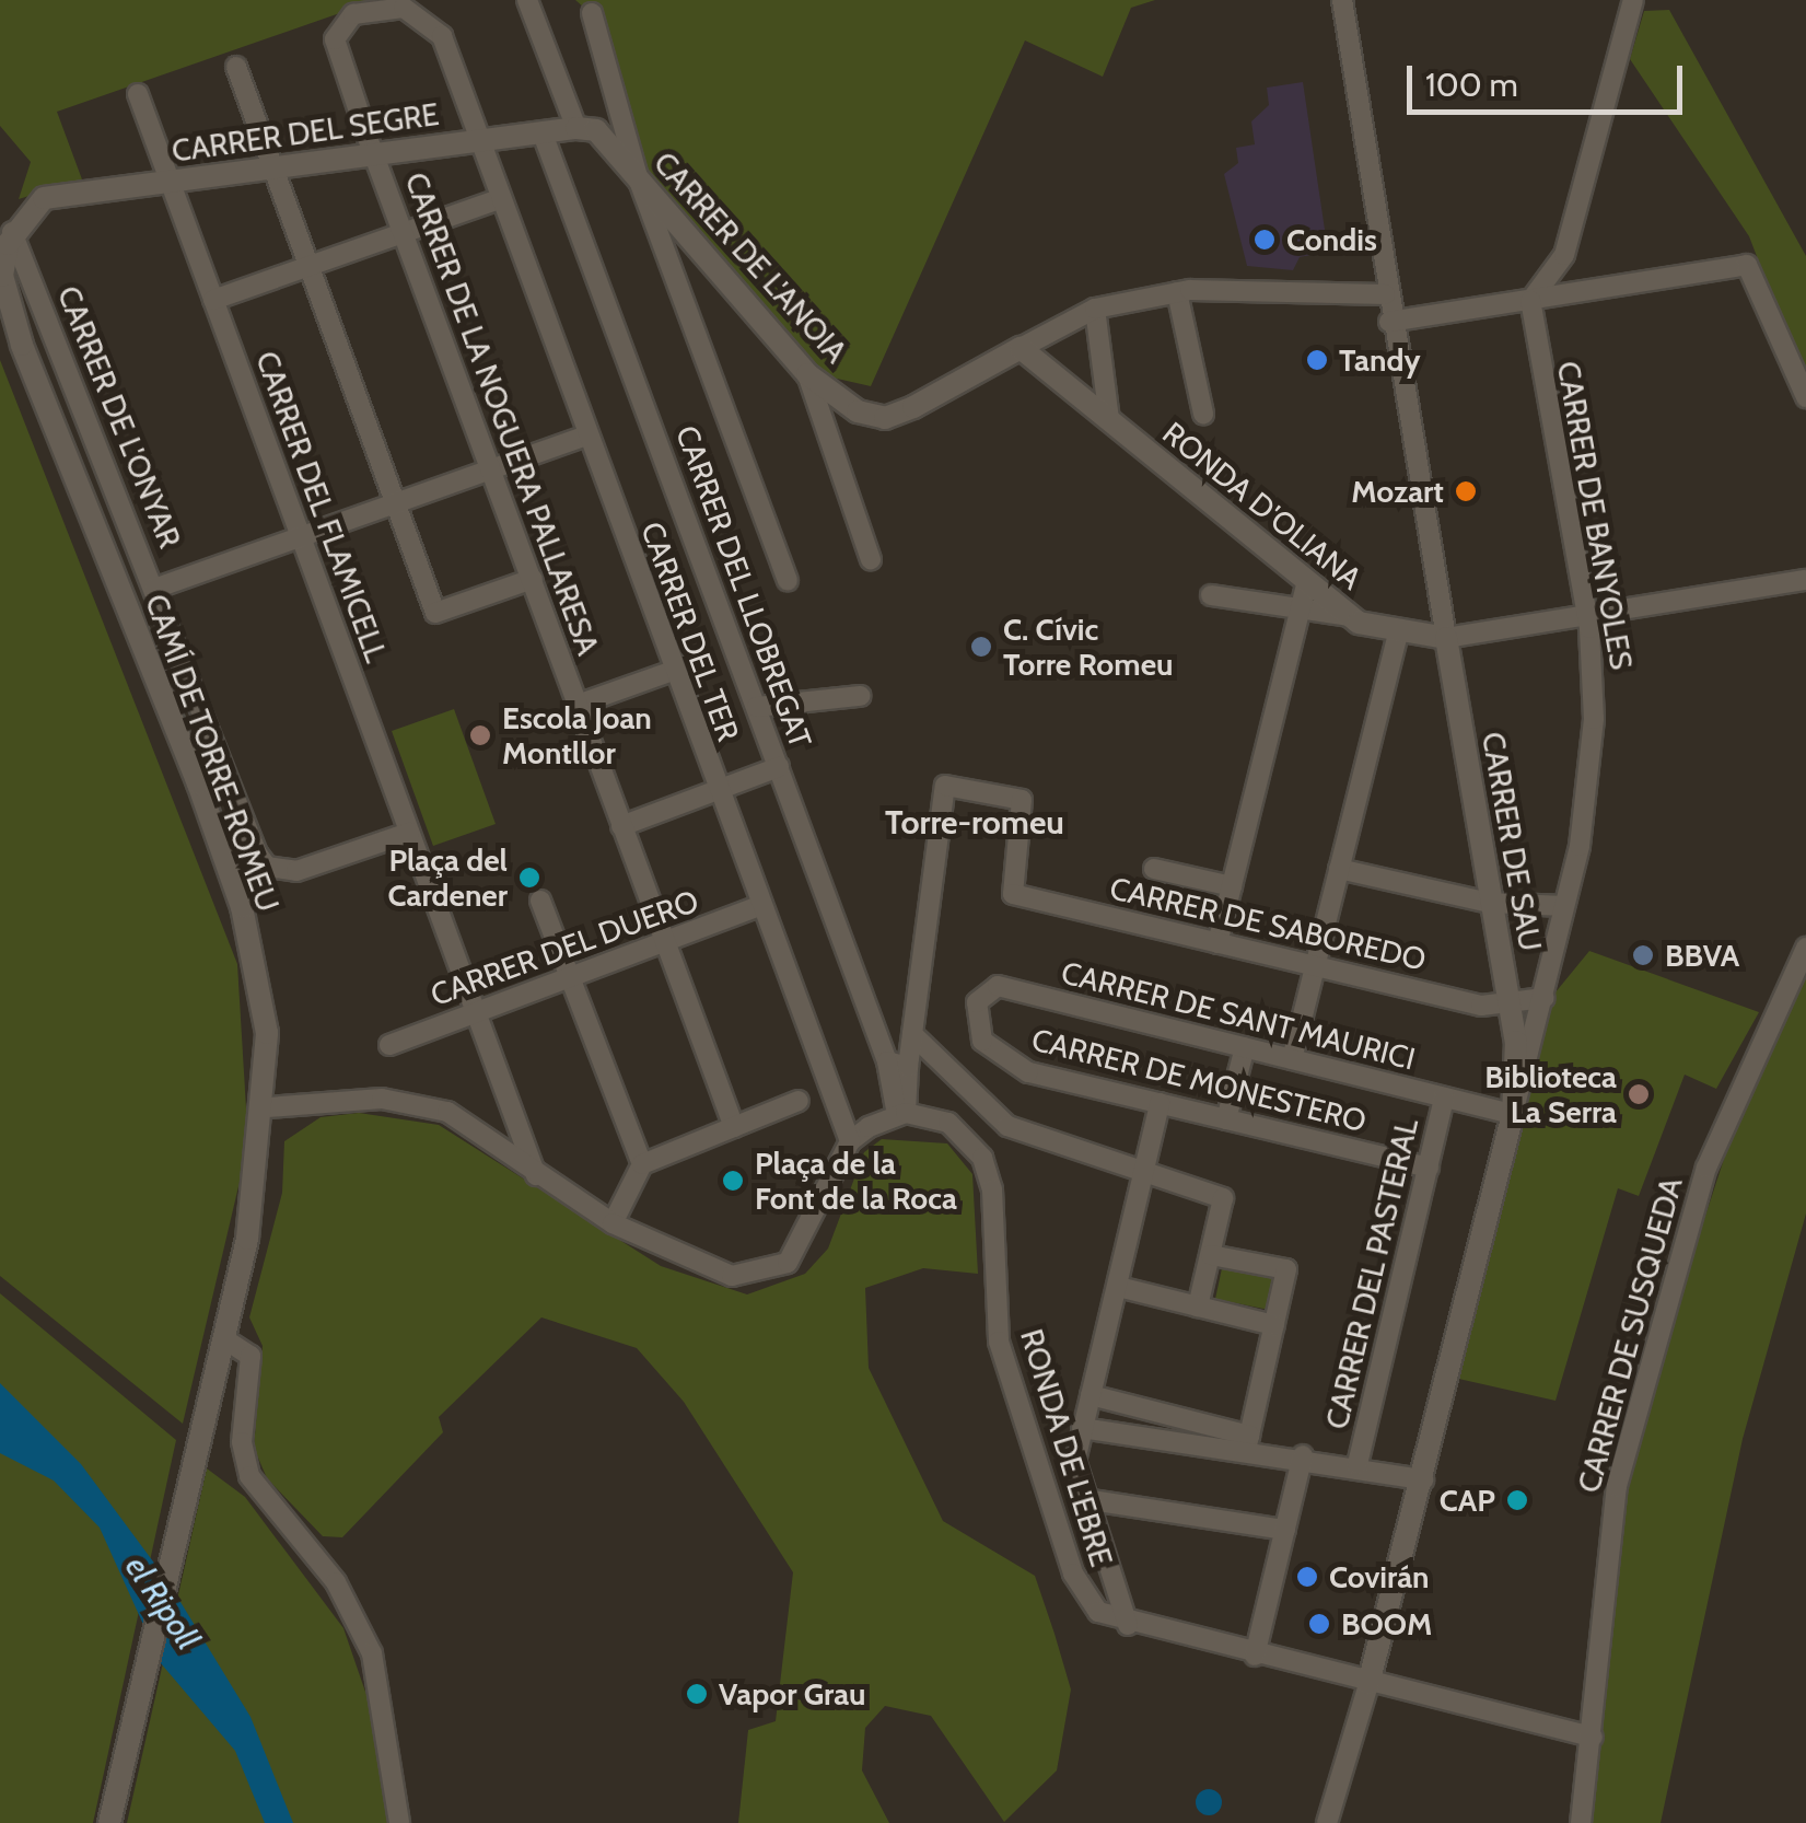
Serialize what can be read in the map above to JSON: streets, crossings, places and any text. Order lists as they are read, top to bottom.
{
  "streets": {
    "street": [
      "CARRER DEL SEGRE",
      "CARRER DE L'ANOIA",
      "CARRER DE LA NOGUERA PALLARESA",
      "CARRER DE L'ONYAR",
      "RONDA D'OLIANA",
      "CARRER DEL FLAMICELL",
      "CARRER DE BANYOLES",
      "CARRER DEL LLOBREGAT",
      "CARRER DEL TER",
      "CAMÍ DE TORRE-ROMEU",
      "CARRER DE SAU",
      "CARRER DE SABOREDO",
      "CARRER DEL DUERO",
      "CARRER DE SANT MAURICI",
      "CARRER DE MONESTERO",
      "CARRER DEL PASTERAL",
      "CARRER DE SUSQUEDA",
      "RONDA DE L'EBRE"
    ]
  },
  "crossings": [
    ["CARRER DEL SEGRE", "CARRER DE L'ANOIA"],
    ["CARRER DEL SEGRE", "CARRER DE LA NOGUERA PALLARESA"],
    ["CARRER DEL SEGRE", "CARRER DE L'ONYAR"],
    ["CARRER DEL SEGRE", "CARRER DEL FLAMICELL"],
    ["CARRER DEL SEGRE", "CARRER DEL LLOBREGAT"],
    ["CARRER DEL SEGRE", "CARRER DEL TER"],
    ["CARRER DEL SEGRE", "CAMÍ DE TORRE-ROMEU"],
    ["CARRER DE L'ANOIA", "RONDA D'OLIANA"],
    ["CARRER DE L'ANOIA", "CARRER DE SAU"],
    ["CARRER DE LA NOGUERA PALLARESA", "CARRER DEL TER"],
    ["CARRER DE LA NOGUERA PALLARESA", "CARRER DEL DUERO"],
    ["CARRER DE L'ONYAR", "CARRER DEL FLAMICELL"],
    ["CARRER DE L'ONYAR", "CAMÍ DE TORRE-ROMEU"],
    ["RONDA D'OLIANA", "CARRER DE SAU"],
    ["CARRER DEL FLAMICELL", "CARRER DEL DUERO"],
    ["CARRER DE BANYOLES", "CARRER DE SAU"],
    ["CARRER DE BANYOLES", "CARRER DE SANT MAURICI"],
    ["CARRER DEL LLOBREGAT", "RONDA DE L'EBRE"],
    ["CARRER DEL TER", "CARRER DEL DUERO"],
    ["CARRER DE SAU", "CARRER DE SABOREDO"],
    ["CARRER DE SAU", "CARRER DE SANT MAURICI"],
    ["CARRER DE SAU", "RONDA DE L'EBRE"],
    ["CARRER DE SANT MAURICI", "CARRER DE MONESTERO"],
    ["CARRER DE SANT MAURICI", "CARRER DEL PASTERAL"],
    ["CARRER DE MONESTERO", "CARRER DEL PASTERAL"],
    ["CARRER DE SUSQUEDA", "RONDA DE L'EBRE"]
  ],
  "districts": ["Torre-romeu"],
  "water": ["el Ripoll"],
  "places": [
    "Condis",
    "Tandy",
    "Mozart",
    "C. Cívic Torre Romeu",
    "Escola Joan Montllor",
    "Plaça del Cardener",
    "BBVA",
    "Biblioteca La Serra",
    "Plaça de la Font de la Roca",
    "CAP",
    "Covirán",
    "BOOM",
    "Vapor Grau"
  ],
  "scale_bar": "100 m"
}
